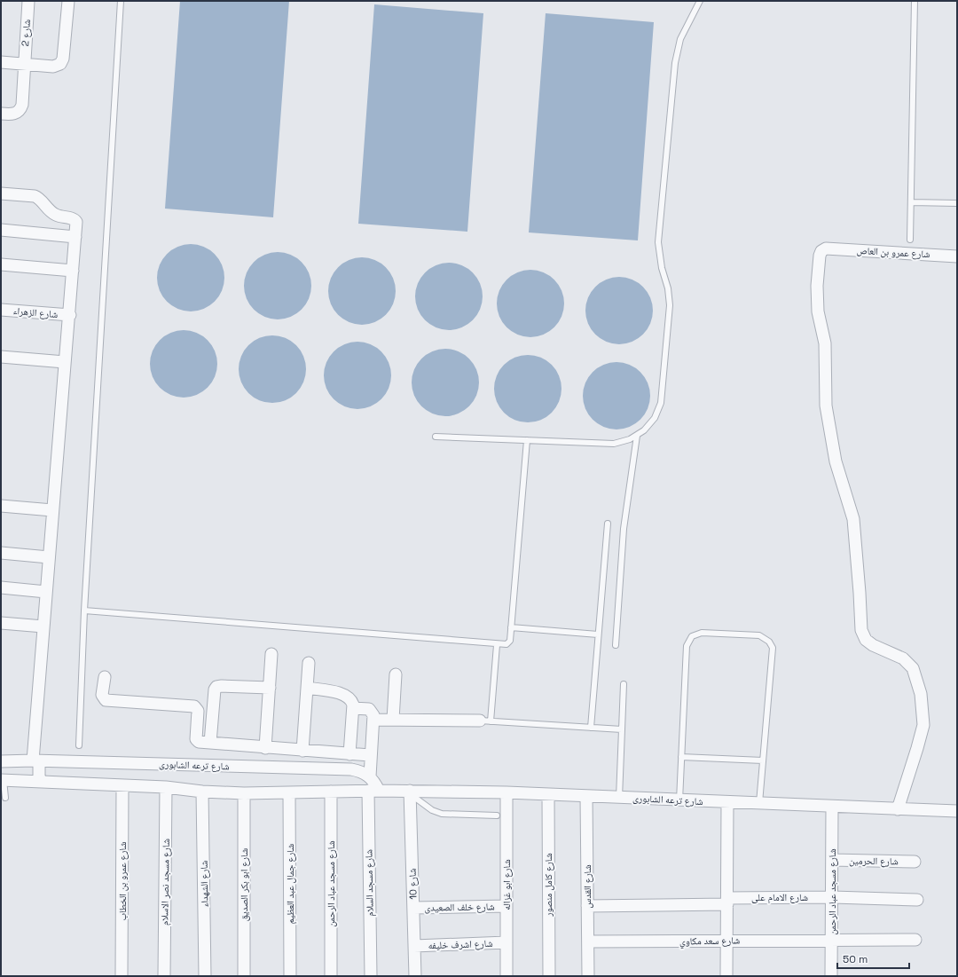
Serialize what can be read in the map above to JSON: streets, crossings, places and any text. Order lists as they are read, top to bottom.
{
  "streets": {
    "street": [
      "شارع 2",
      "شارع عمرو بن العاص",
      "شارع الزهراء",
      "شارع ترعه الشابورى",
      "شارع الحرمين",
      "شارع عمرو بن الخطاب",
      "شارع مسجد نصر الاسلام",
      "شارع مسجد السلام",
      "شارع الشهداء",
      "شارع جمال عبد العظيم",
      "شارع مسجد عباد الرحمن",
      "شارع 10",
      "شارع ابو بكر الصديق",
      "شارع ابو غزاله",
      "شارع كامل منصور",
      "شارع القدس",
      "شارع الامام على",
      "شارع خلف الصعيدى",
      "شارع سعد مكاوي",
      "شارع اشرف خليفه"
    ]
  },
  "crossings": [
    ["شارع عمرو بن العاص", "شارع ترعه الشابورى"],
    ["شارع ترعه الشابورى", "شارع عمرو بن الخطاب"],
    ["شارع ترعه الشابورى", "شارع مسجد نصر الاسلام"],
    ["شارع ترعه الشابورى", "شارع مسجد السلام"],
    ["شارع ترعه الشابورى", "شارع الشهداء"],
    ["شارع ترعه الشابورى", "شارع جمال عبد العظيم"],
    ["شارع ترعه الشابورى", "شارع مسجد عباد الرحمن"],
    ["شارع ترعه الشابورى", "شارع 10"],
    ["شارع ترعه الشابورى", "شارع ابو بكر الصديق"],
    ["شارع ترعه الشابورى", "شارع ابو غزاله"],
    ["شارع ترعه الشابورى", "شارع كامل منصور"],
    ["شارع ترعه الشابورى", "شارع القدس"],
    ["شارع الحرمين", "شارع مسجد عباد الرحمن"],
    ["شارع مسجد عباد الرحمن", "شارع الامام على"],
    ["شارع مسجد عباد الرحمن", "شارع سعد مكاوي"],
    ["شارع 10", "شارع خلف الصعيدى"],
    ["شارع 10", "شارع اشرف خليفه"],
    ["شارع ابو غزاله", "شارع خلف الصعيدى"],
    ["شارع ابو غزاله", "شارع اشرف خليفه"],
    ["شارع القدس", "شارع الامام على"],
    ["شارع القدس", "شارع سعد مكاوي"]
  ],
  "scale_bar": "50 m"
}
